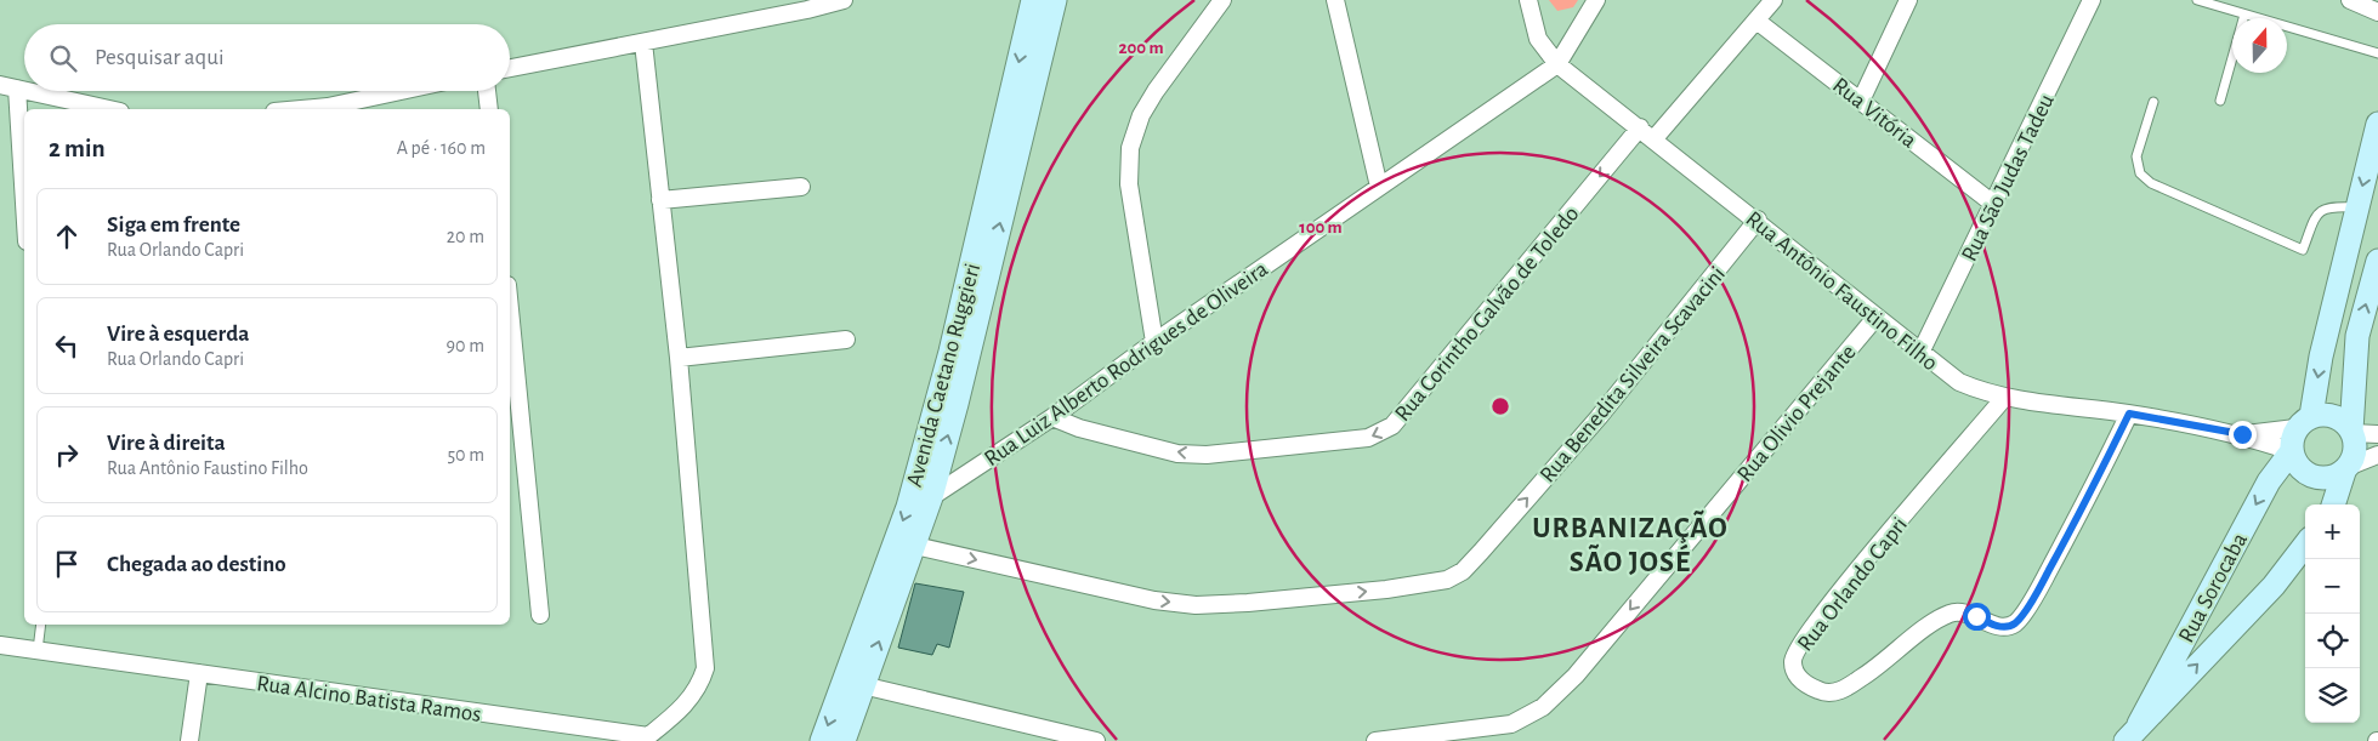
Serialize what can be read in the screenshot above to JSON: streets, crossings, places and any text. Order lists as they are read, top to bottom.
{
  "streets": {
    "main road": ["Avenida Caetano Ruggieri", "Rua Sorocaba"],
    "street": [
      "Rua Vitória",
      "Rua São Judas Tadeu",
      "Rua Antônio Faustino Filho",
      "Rua Corintho Galvão de Toledo",
      "Rua Luiz Alberto Rodrigues de Oliveira",
      "Rua Benedita Silveira Scavacini",
      "Rua Olivio Prejante",
      "Rua Orlando Capri",
      "Rua Alcino Batista Ramos"
    ]
  },
  "crossings": [
    ["Rua Vitória", "Rua São Judas Tadeu"],
    ["Rua São Judas Tadeu", "Rua Antônio Faustino Filho"],
    ["Rua Antônio Faustino Filho", "Rua Corintho Galvão de Toledo"],
    ["Rua Antônio Faustino Filho", "Rua Luiz Alberto Rodrigues de Oliveira"],
    ["Rua Antônio Faustino Filho", "Rua Benedita Silveira Scavacini"],
    ["Rua Antônio Faustino Filho", "Rua Olivio Prejante"],
    ["Rua Antônio Faustino Filho", "Rua Orlando Capri"],
    ["Rua Antônio Faustino Filho", "Rua Sorocaba"],
    ["Rua Corintho Galvão de Toledo", "Rua Luiz Alberto Rodrigues de Oliveira"],
    ["Rua Luiz Alberto Rodrigues de Oliveira", "Avenida Caetano Ruggieri"],
    ["Rua Benedita Silveira Scavacini", "Avenida Caetano Ruggieri"]
  ],
  "one_way": ["Rua Corintho Galvão de Toledo", "Rua Benedita Silveira Scavacini", "Rua Olivio Prejante"],
  "districts": ["URBANIZAÇÃO SÃO JOSÉ"],
  "north": "top",
  "page": {
    "search": "Pesquisar aqui",
    "heading": ["2 min", "A pé · 160 m"],
    "list": [
      ["Siga em frente", "Rua Orlando Capri", "20 m"],
      ["Vire à esquerda", "Rua Orlando Capri", "90 m"],
      ["Vire à direita", "Rua Antônio Faustino Filho", "50 m"],
      "Chegada ao destino"
    ],
    "map_buttons": ["+", "−"]
  },
  "rings": ["200 m", "100 m"]
}
